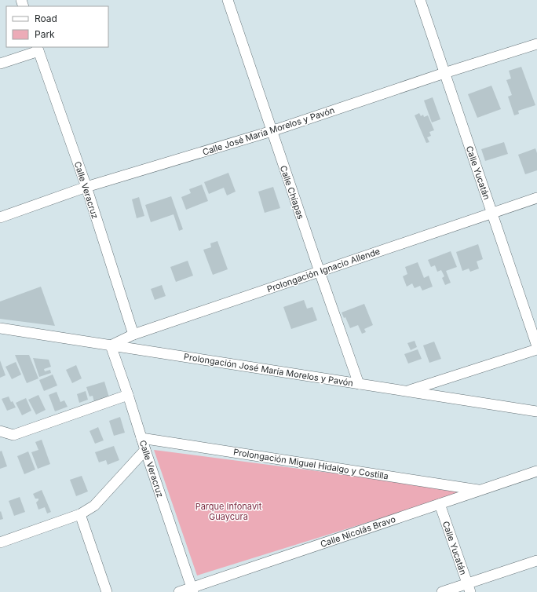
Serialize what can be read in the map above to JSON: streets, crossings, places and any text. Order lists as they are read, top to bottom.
{
  "streets": {
    "street": [
      "Calle José María Morelos y Pavón",
      "Calle Yucatán",
      "Calle Veracruz",
      "Calle Chiapas",
      "Prolongación Ignacio Allende",
      "Prolongación José María Morelos y Pavón",
      "Prolongación Miguel Hidalgo y Costilla",
      "Calle Nicolás Bravo"
    ]
  },
  "crossings": [
    ["Calle José María Morelos y Pavón", "Calle Yucatán"],
    ["Calle José María Morelos y Pavón", "Calle Veracruz"],
    ["Calle José María Morelos y Pavón", "Calle Chiapas"],
    ["Calle Yucatán", "Prolongación Ignacio Allende"],
    ["Calle Yucatán", "Calle Nicolás Bravo"],
    ["Calle Veracruz", "Prolongación Ignacio Allende"],
    ["Calle Veracruz", "Prolongación José María Morelos y Pavón"],
    ["Calle Veracruz", "Prolongación Miguel Hidalgo y Costilla"],
    ["Calle Veracruz", "Calle Nicolás Bravo"],
    ["Calle Chiapas", "Prolongación Ignacio Allende"],
    ["Calle Chiapas", "Prolongación José María Morelos y Pavón"],
    ["Prolongación Ignacio Allende", "Prolongación José María Morelos y Pavón"],
    ["Prolongación Miguel Hidalgo y Costilla", "Calle Nicolás Bravo"]
  ],
  "parks": ["Parque Infonavit Guaycura"],
  "legend": ["Road", "Park"]
}
